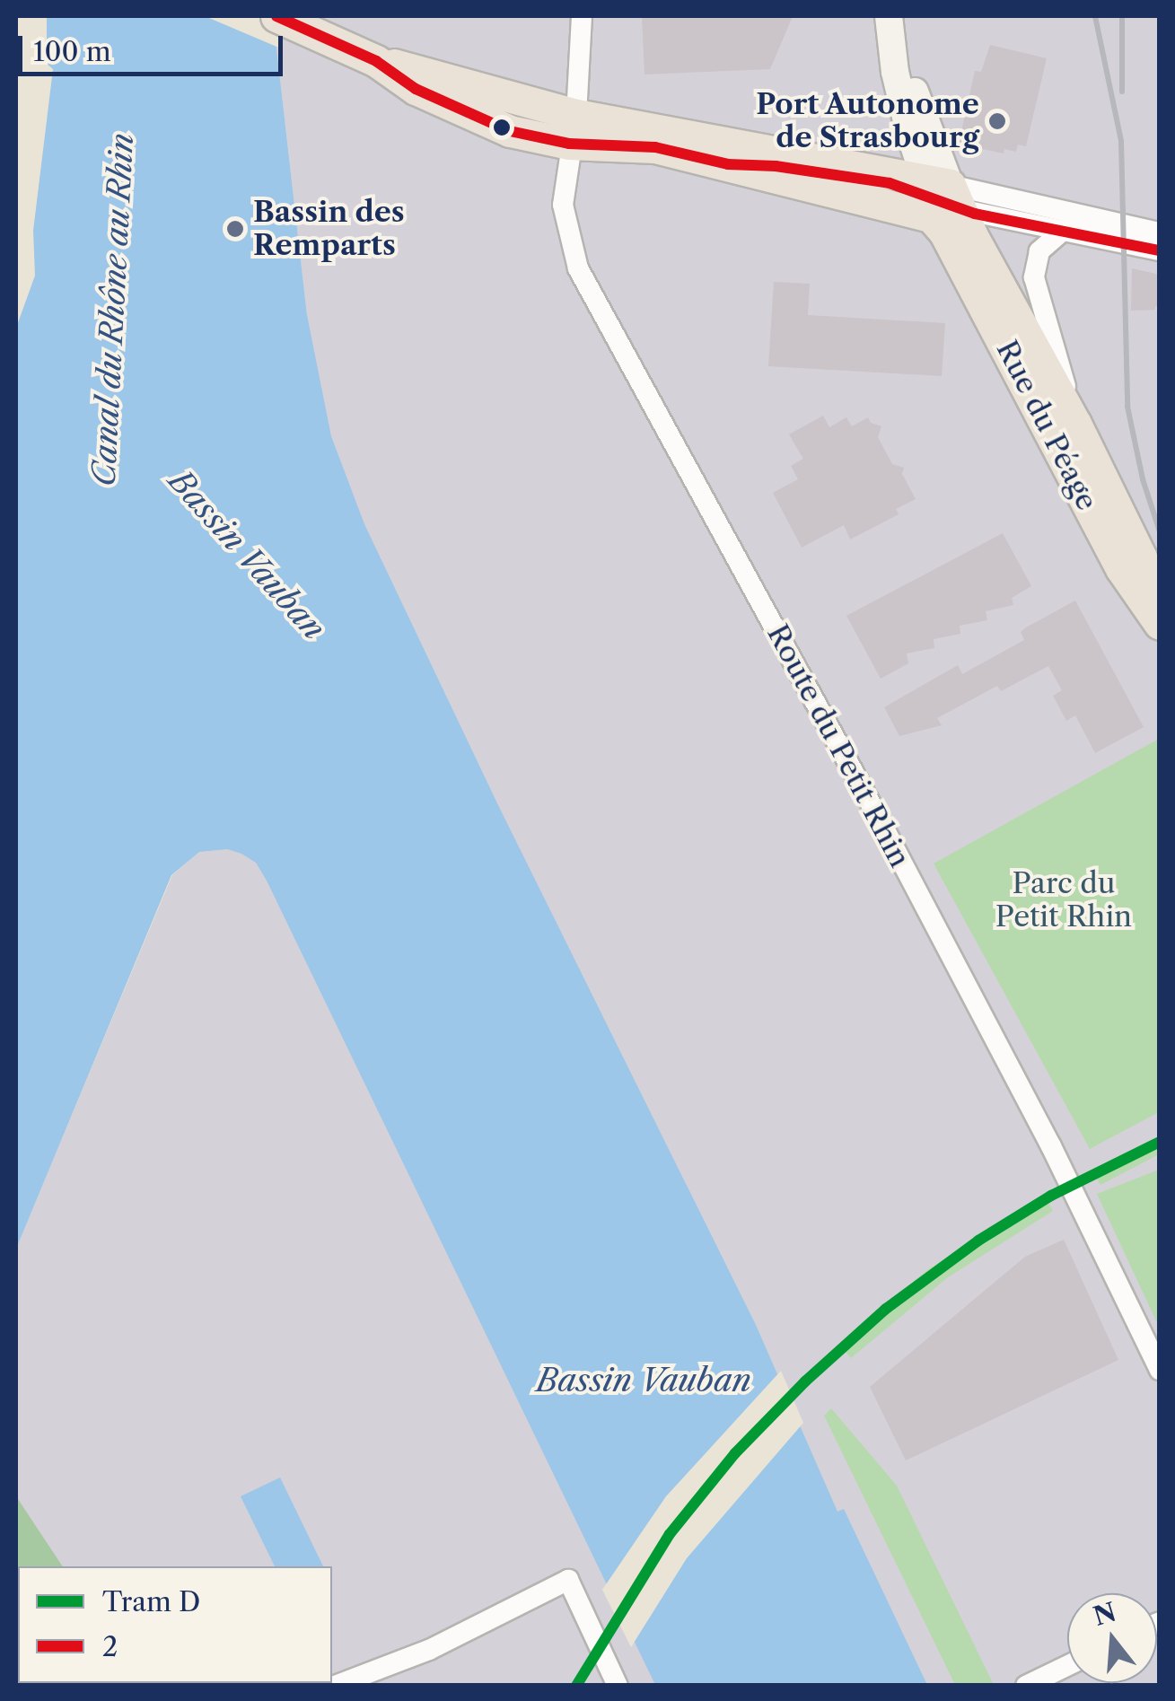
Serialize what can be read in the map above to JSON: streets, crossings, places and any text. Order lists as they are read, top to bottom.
{
  "streets": {
    "main road": ["Rue du Péage"],
    "street": ["Route du Petit Rhin"]
  },
  "water": ["Canal du Rhône au Rhin", "Bassin Vauban"],
  "parks": ["Parc du Petit Rhin"],
  "places": ["Port Autonome de Strasbourg", "Bassin des Remparts"],
  "lines": ["transit line 2", "tram line D"],
  "legend": ["Tram D", "2"],
  "scale_bar": "100 m",
  "north": "top"
}
